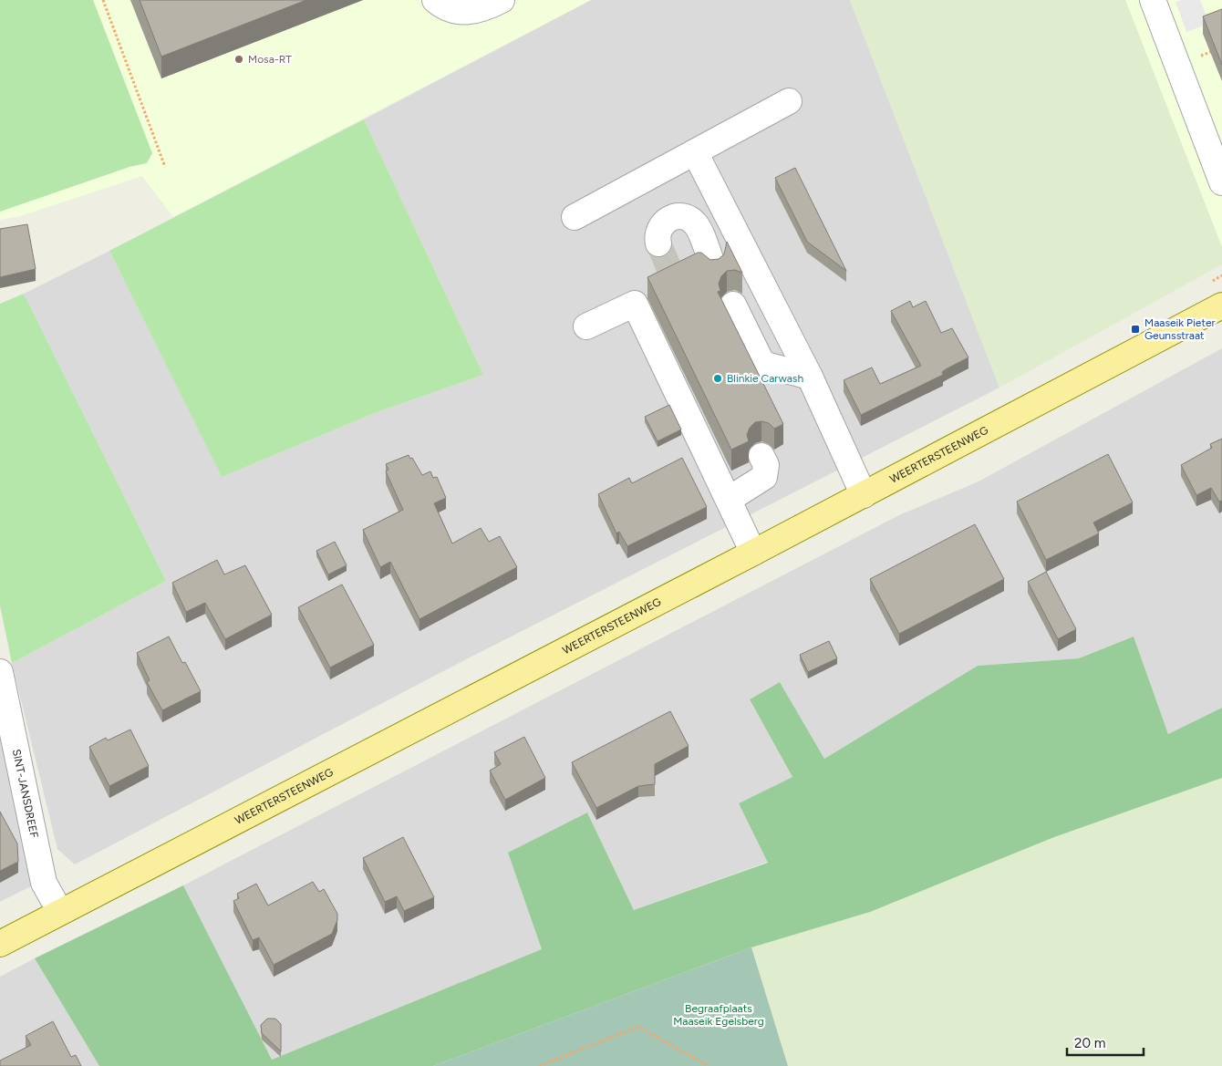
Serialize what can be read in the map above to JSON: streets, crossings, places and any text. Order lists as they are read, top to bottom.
{
  "streets": {
    "main road": ["WEERTERSTEENWEG"],
    "street": ["SINT-JANSDREEF"]
  },
  "crossings": [
    ["WEERTERSTEENWEG", "SINT-JANSDREEF"]
  ],
  "parks": ["Begraafplaats Maaseik Egelsberg"],
  "places": {
    "other": ["Mosa-RT", "Blinkie Carwash"],
    "transit": ["Maaseik Pieter Geunsstraat"]
  },
  "scale_bar": "20 m"
}
